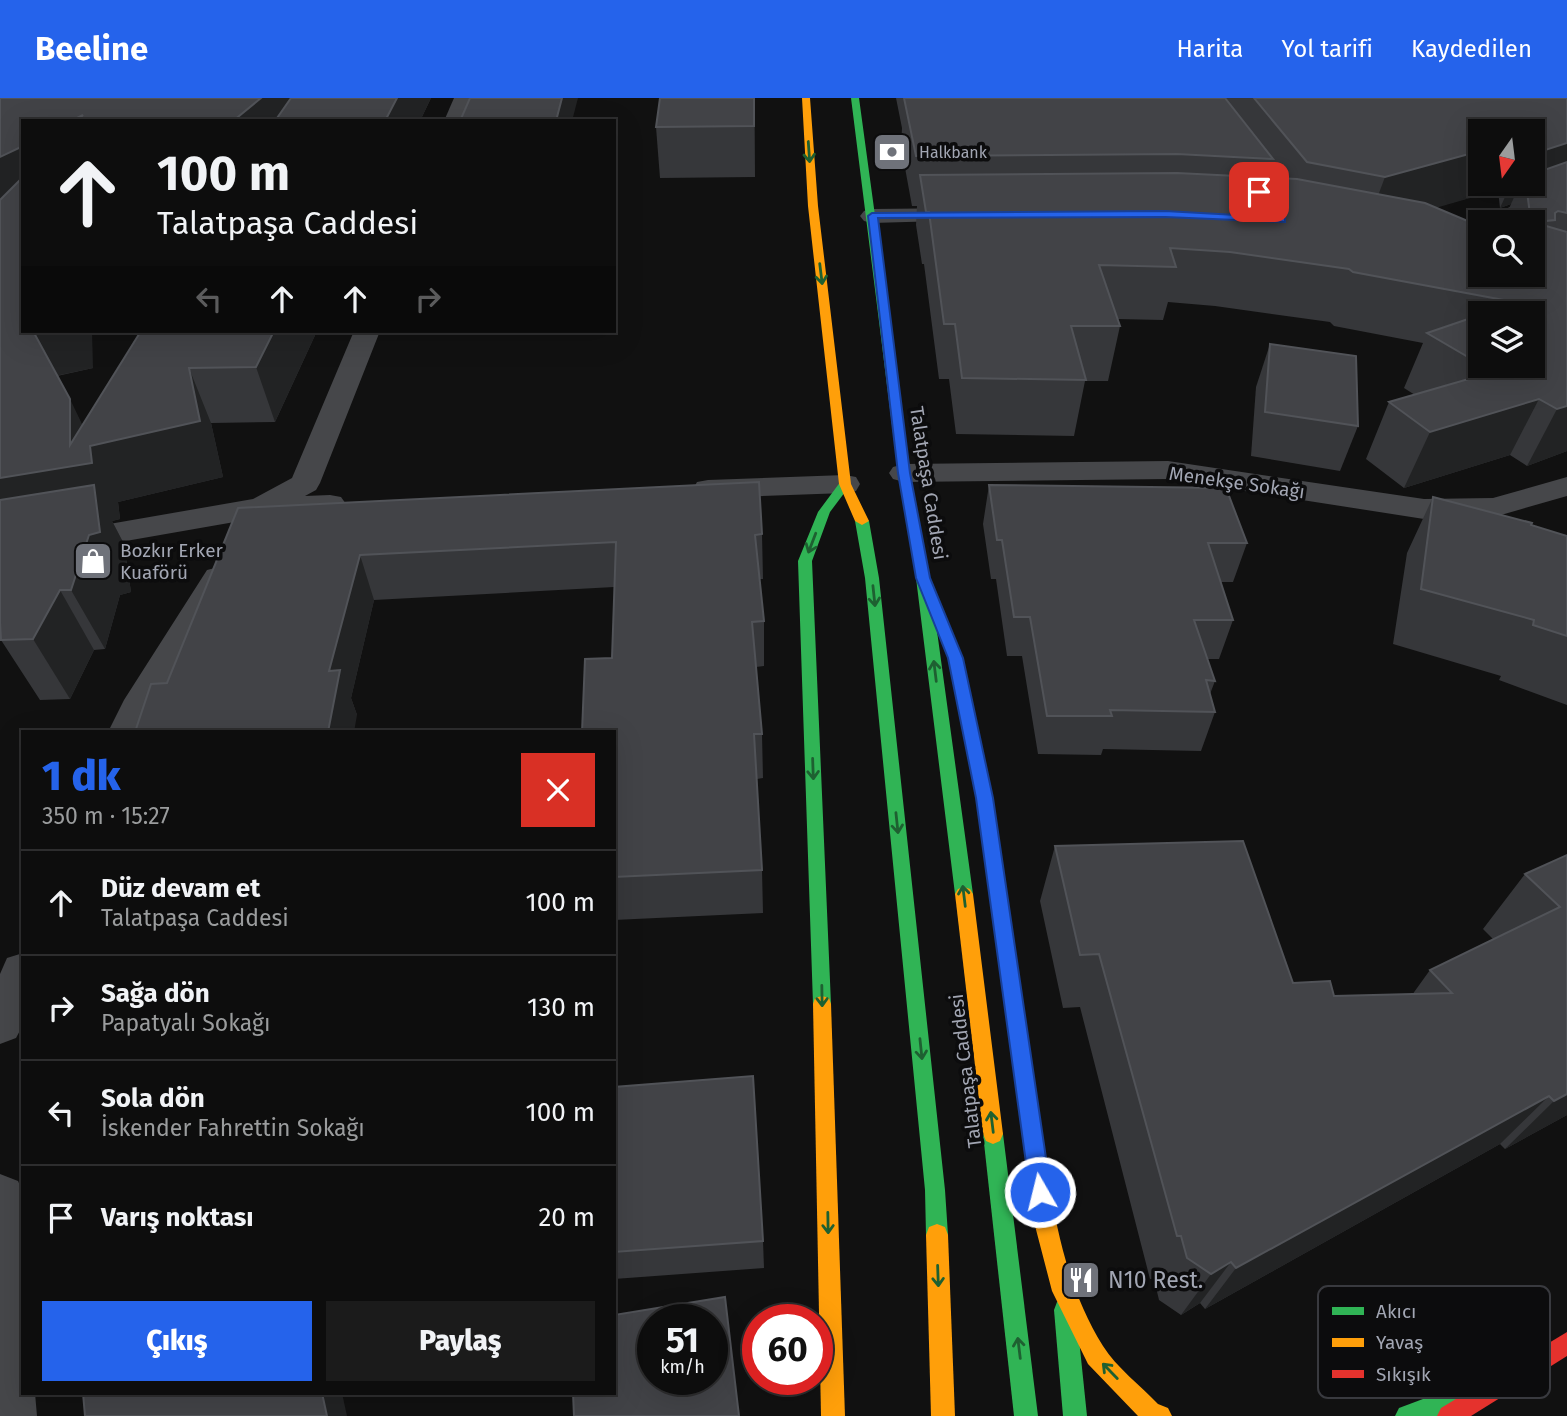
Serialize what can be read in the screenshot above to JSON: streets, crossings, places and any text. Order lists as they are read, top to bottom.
{
  "streets": {
    "main road": ["Talatpaşa Caddesi"],
    "street": ["Menekşe Sokağı"]
  },
  "crossings": [
    ["Menekşe Sokağı", "Talatpaşa Caddesi"]
  ],
  "places": {
    "bank": ["Halkbank"],
    "shop": ["Bozkır Erker Kuaförü"],
    "restaurant": ["N10 Rest."]
  },
  "legend": ["Akıcı", "Yavaş", "Sıkışık"],
  "north": "bottom",
  "page": {
    "header": "Beeline",
    "nav": ["Harita", "Yol tarifi", "Kaydedilen"],
    "turn": ["100 m", "Talatpaşa Caddesi"],
    "heading": ["1 dk", "350 m · 15:27"],
    "list": [
      {
        "name": "Düz devam et",
        "note": "Talatpaşa Caddesi",
        "value": "100 m"
      },
      {
        "name": "Sağa dön",
        "note": "Papatyalı Sokağı",
        "value": "130 m"
      },
      {
        "name": "Sola dön",
        "note": "İskender Fahrettin Sokağı",
        "value": "100 m"
      },
      {
        "name": "Varış noktası",
        "value": "20 m"
      }
    ],
    "buttons": ["Çıkış", "Paylaş"],
    "speed": "51 km/h",
    "limit": "60"
  }
}
